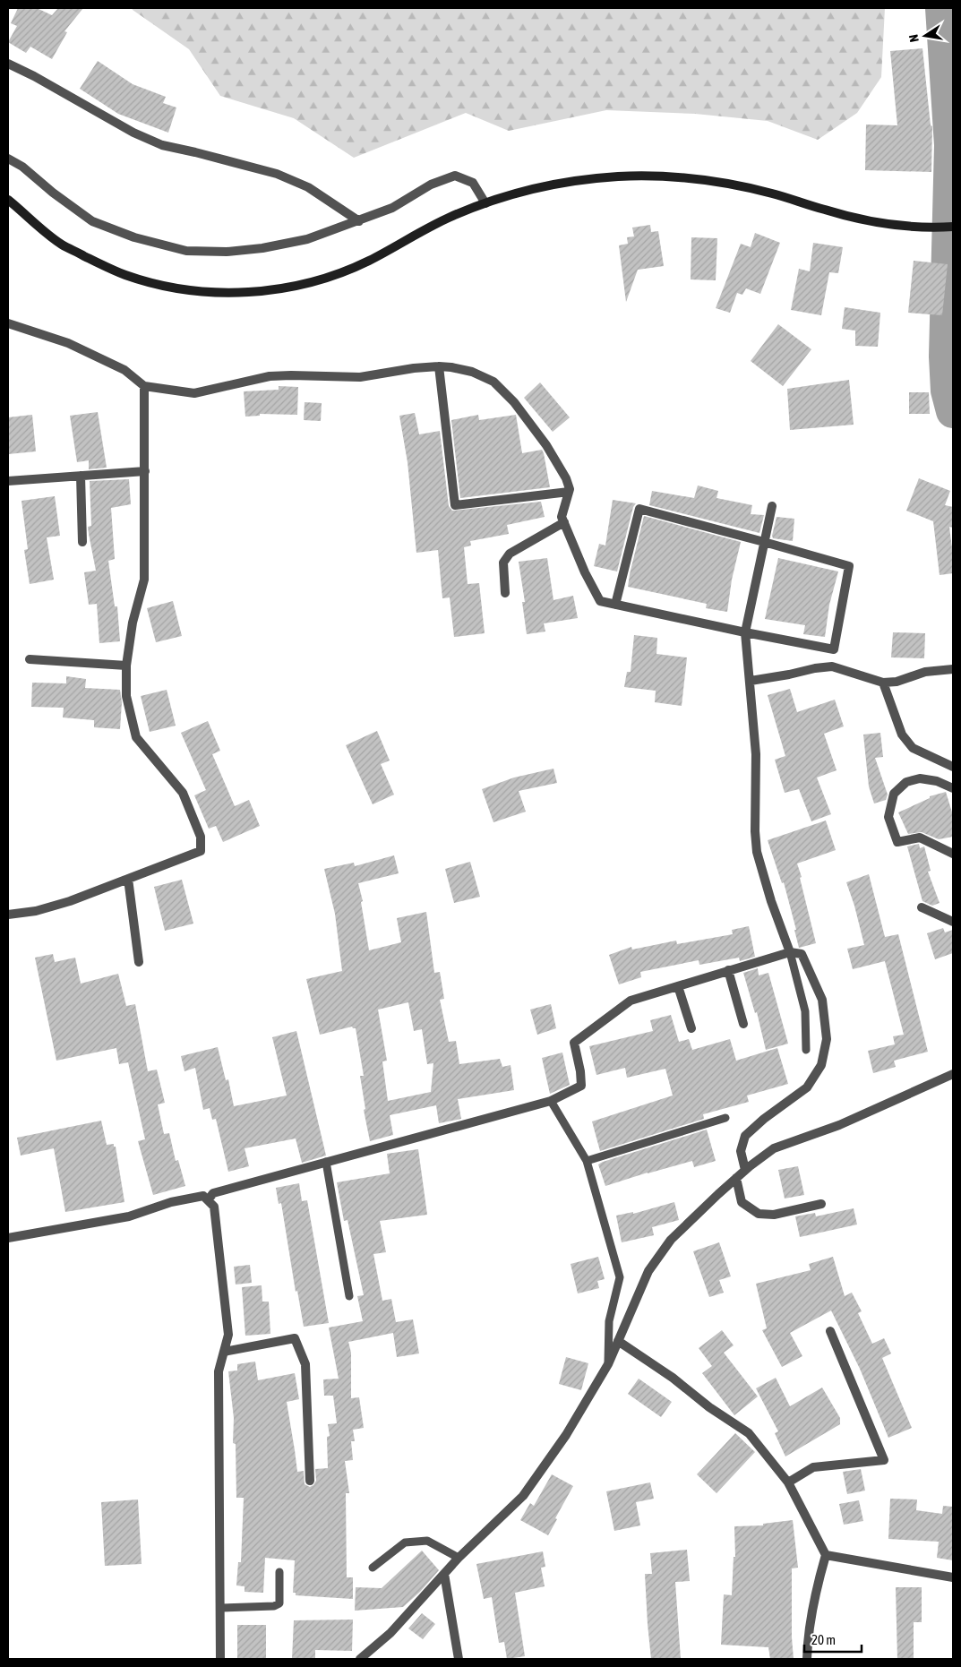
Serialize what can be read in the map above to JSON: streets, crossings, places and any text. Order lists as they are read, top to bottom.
{
  "scale_bar": "20 m",
  "north": "left"
}
